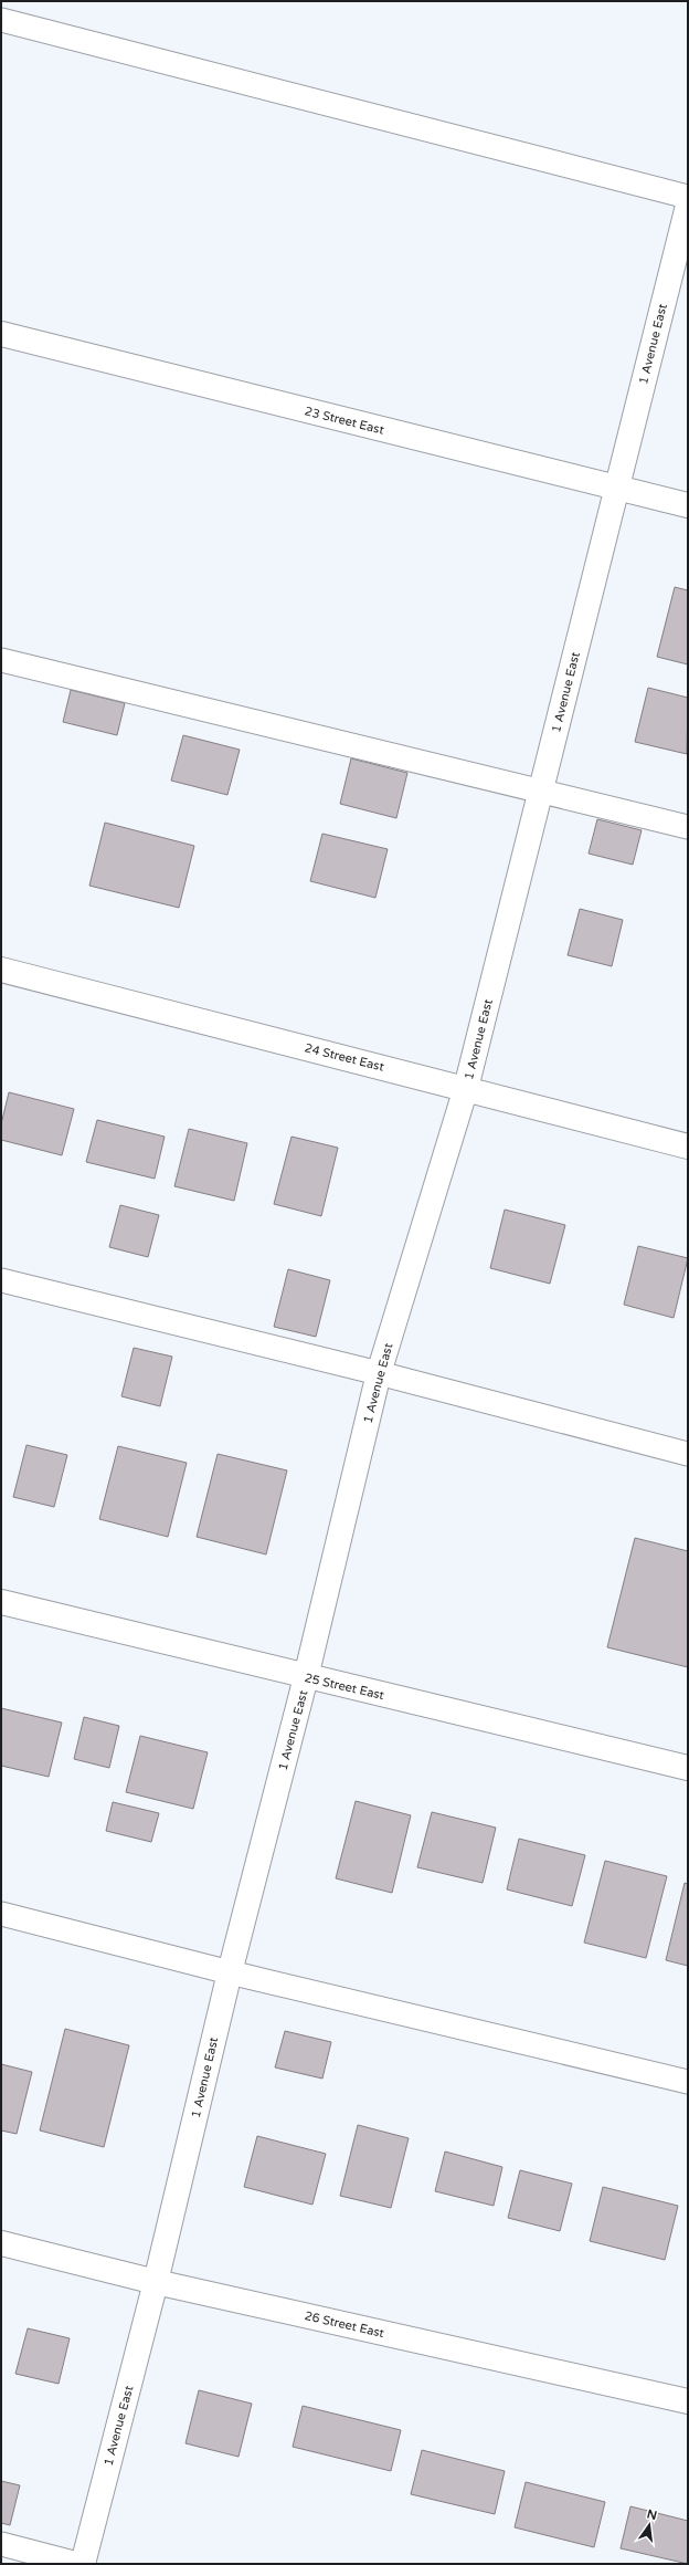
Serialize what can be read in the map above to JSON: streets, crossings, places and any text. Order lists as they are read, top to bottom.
{
  "streets": {
    "street": [
      "1 Avenue East",
      "23 Street East",
      "24 Street East",
      "25 Street East",
      "26 Street East"
    ]
  },
  "crossings": [
    ["1 Avenue East", "23 Street East"],
    ["1 Avenue East", "24 Street East"],
    ["1 Avenue East", "25 Street East"],
    ["1 Avenue East", "26 Street East"]
  ],
  "north": "top"
}
